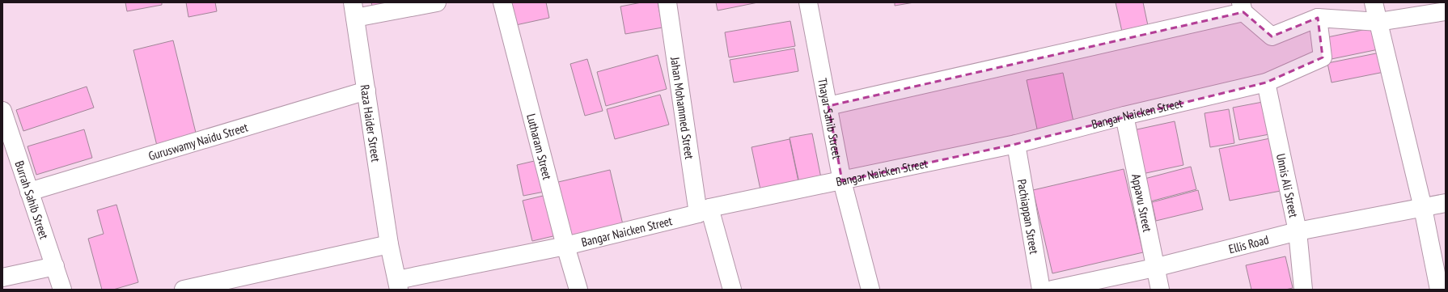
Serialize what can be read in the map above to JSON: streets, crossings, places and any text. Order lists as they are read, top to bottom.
{
  "streets": {
    "street": [
      "Jahan Mohammed Street",
      "Bangar Naicken Street",
      "Thayar Sahib Street",
      "Raza Haider Street",
      "Guruswamy Naidu Street",
      "Lutharam Street",
      "Unnis Ali Street",
      "Burrah Sahib Street",
      "Appavu Street",
      "Pachiappan Street",
      "Ellis Road"
    ]
  },
  "crossings": [
    ["Jahan Mohammed Street", "Bangar Naicken Street"],
    ["Bangar Naicken Street", "Thayar Sahib Street"],
    ["Bangar Naicken Street", "Raza Haider Street"],
    ["Bangar Naicken Street", "Lutharam Street"],
    ["Bangar Naicken Street", "Unnis Ali Street"],
    ["Bangar Naicken Street", "Appavu Street"],
    ["Bangar Naicken Street", "Pachiappan Street"],
    ["Raza Haider Street", "Guruswamy Naidu Street"],
    ["Guruswamy Naidu Street", "Burrah Sahib Street"],
    ["Unnis Ali Street", "Ellis Road"],
    ["Appavu Street", "Ellis Road"]
  ]
}
